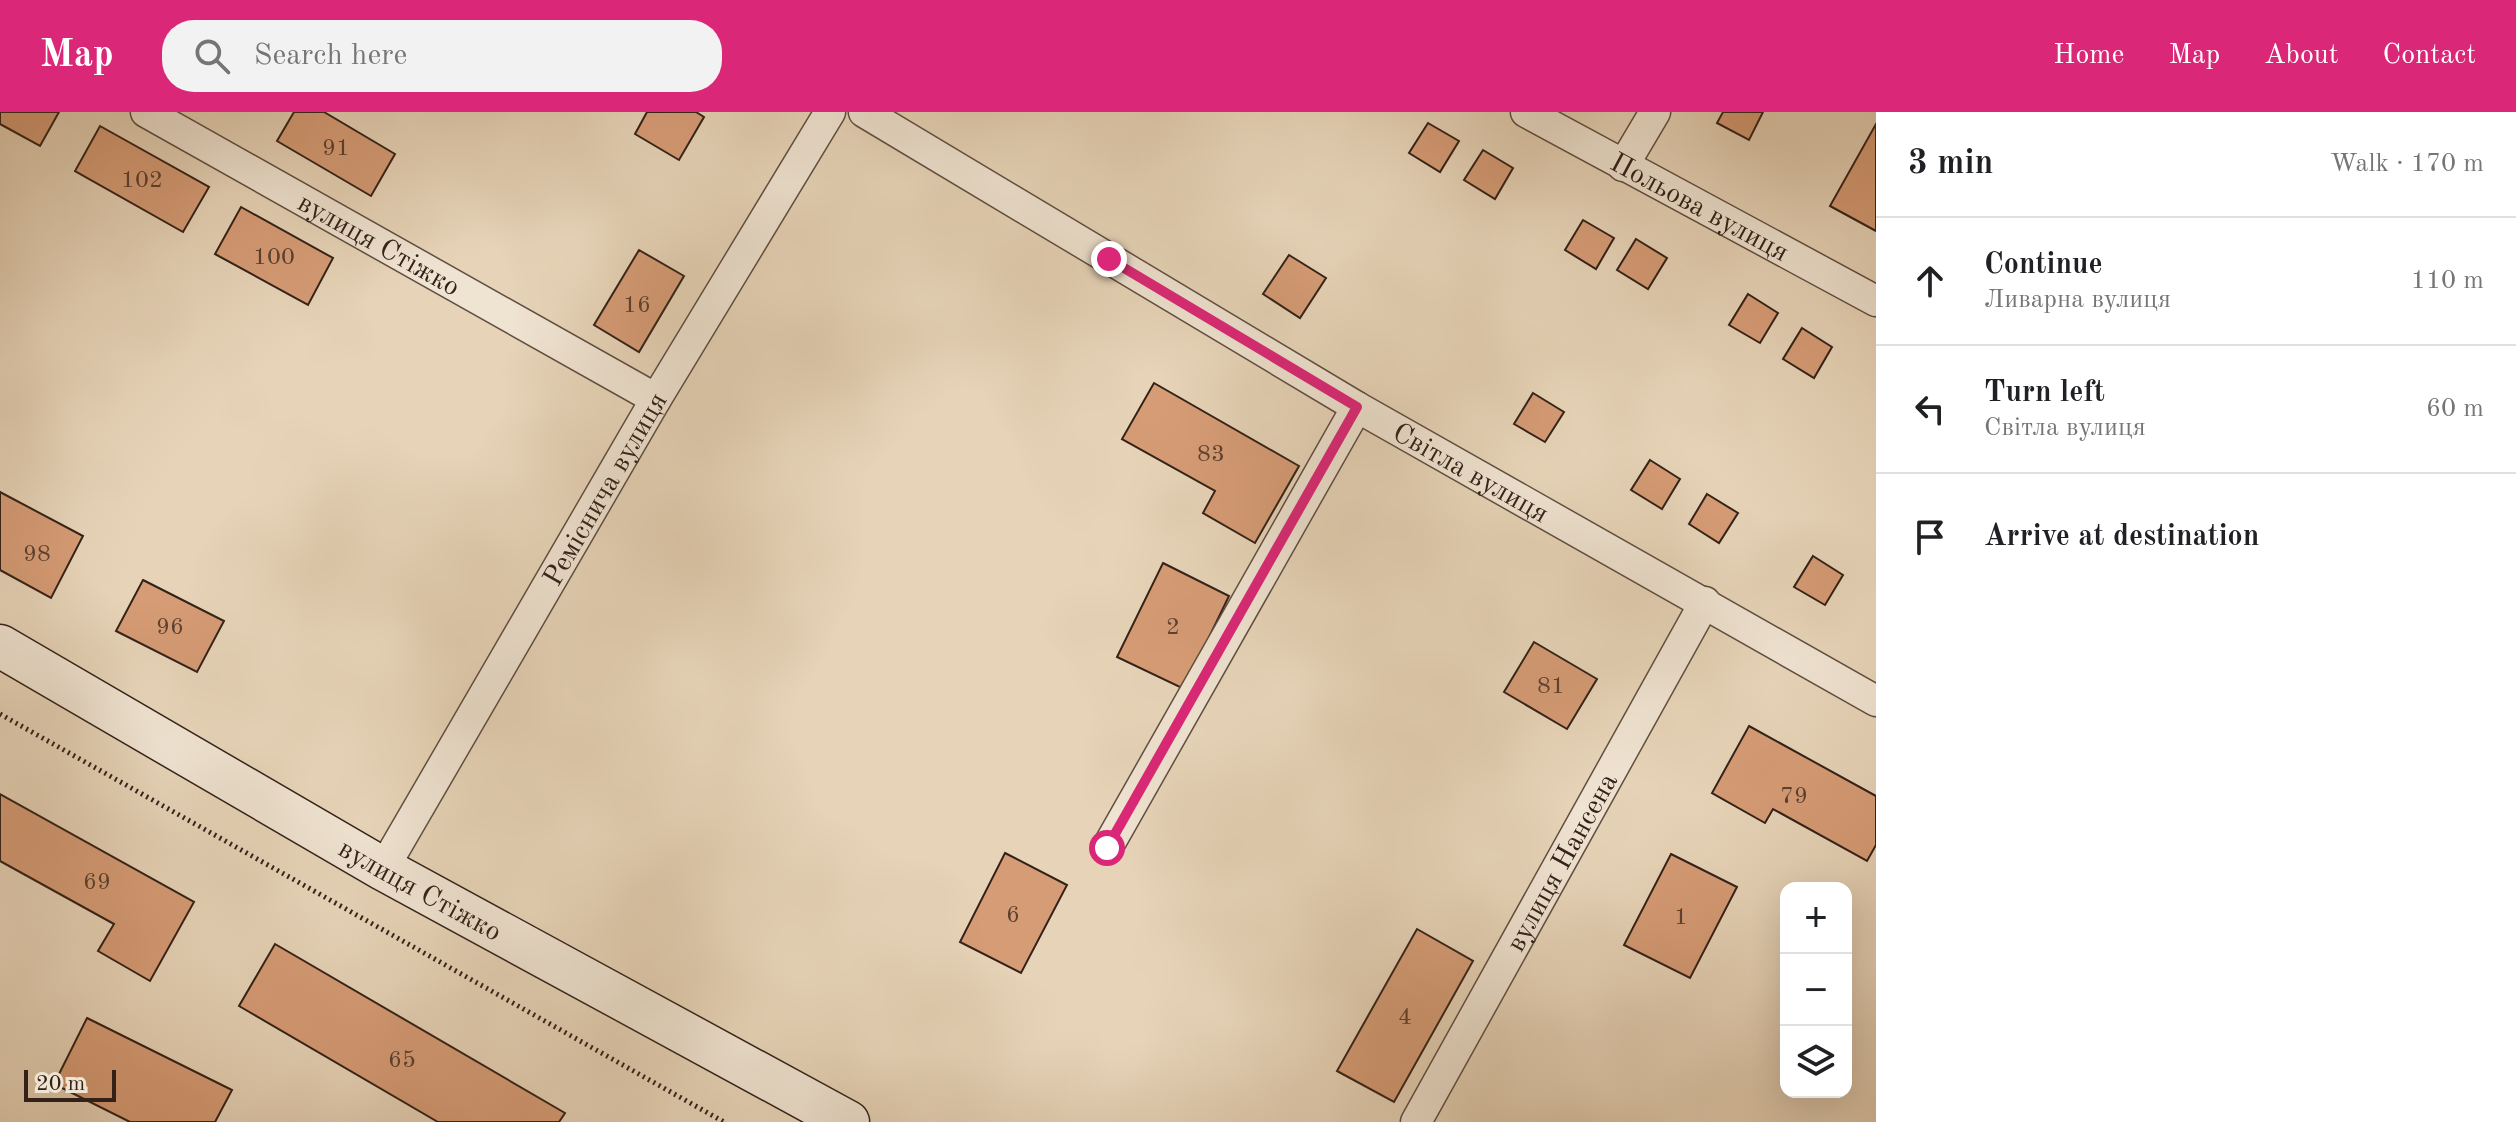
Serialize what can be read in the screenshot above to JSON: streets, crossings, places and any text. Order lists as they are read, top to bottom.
{
  "streets": {
    "street": [
      "Польова вулиця",
      "вулиця Стіжко",
      "Світла вулиця",
      "Реміснича вулиця",
      "вулиця Нансена"
    ]
  },
  "crossings": [
    ["вулиця Стіжко", "Реміснича вулиця"],
    ["Світла вулиця", "вулиця Нансена"]
  ],
  "house_numbers": [
    "91",
    "102",
    "100",
    "16",
    "83",
    "98",
    "96",
    "2",
    "81",
    "79",
    "69",
    "6",
    "1",
    "4",
    "65"
  ],
  "scale_bar": "20 m",
  "page": {
    "header": "Map",
    "search": "Search here",
    "nav": [
      "Home",
      "Map",
      "About",
      "Contact"
    ],
    "heading": ["3 min", "Walk · 170 m"],
    "list": [
      ["Continue", "Ливарна вулиця", "110 m"],
      ["Turn left", "Світла вулиця", "60 m"],
      "Arrive at destination"
    ],
    "map_buttons": ["+", "−"],
    "scale": "20 m"
  }
}
